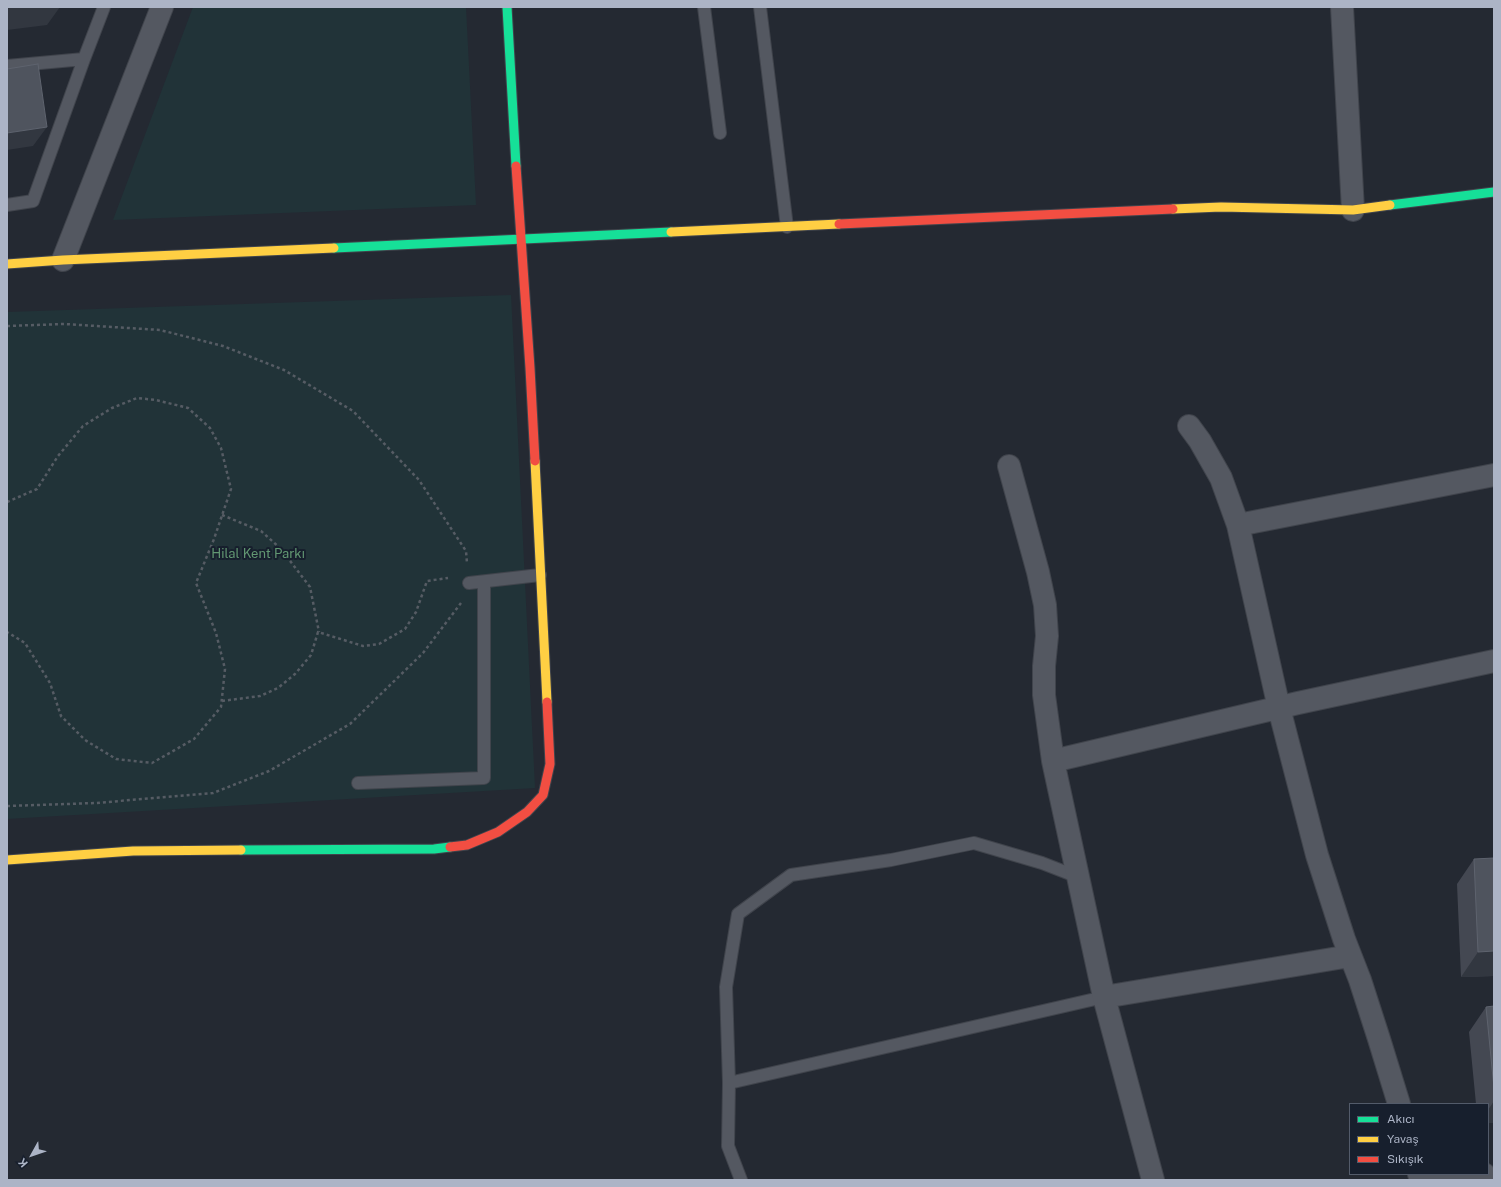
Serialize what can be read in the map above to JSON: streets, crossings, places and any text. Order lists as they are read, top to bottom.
{
  "parks": ["Hilal Kent Parkı"],
  "legend": ["Akıcı", "Yavaş", "Sıkışık"],
  "north": "bottom left"
}
